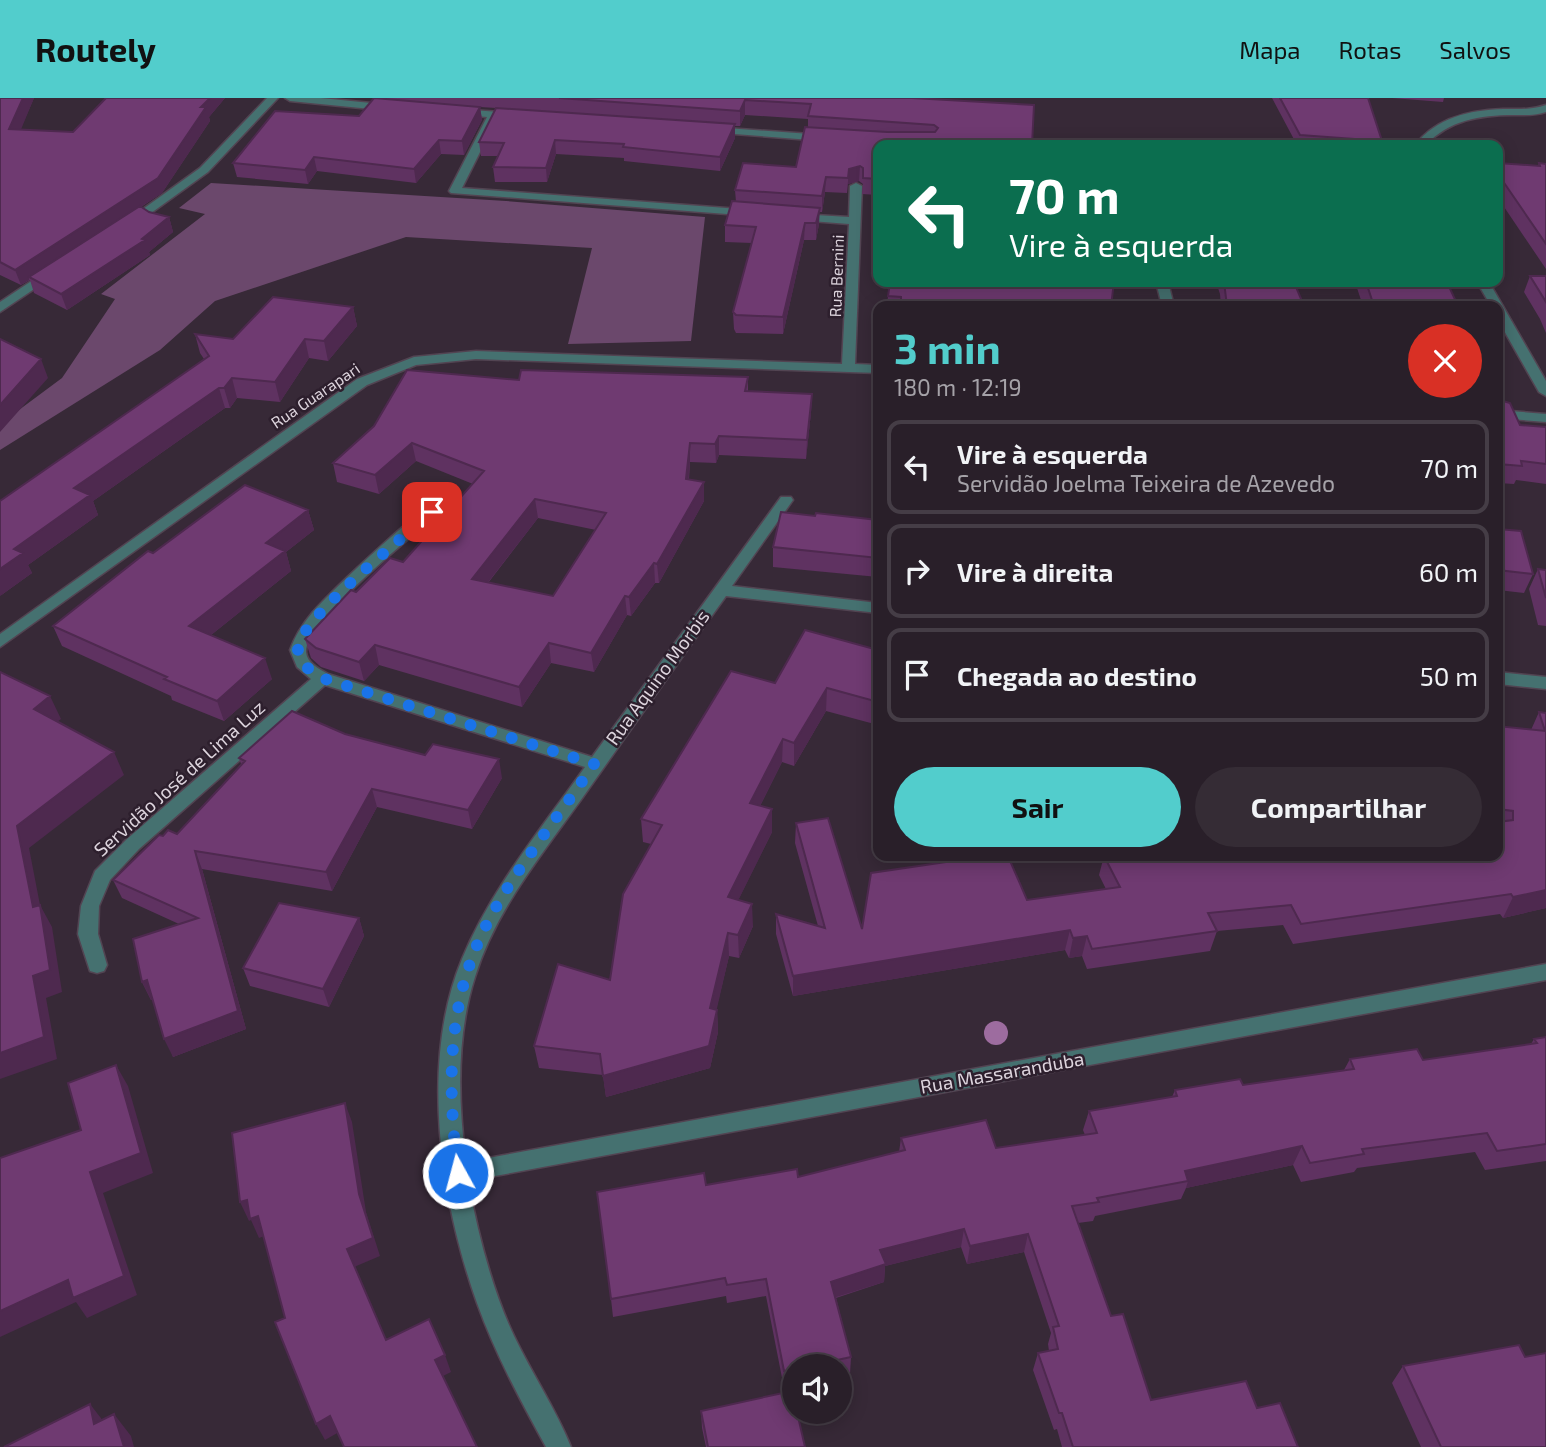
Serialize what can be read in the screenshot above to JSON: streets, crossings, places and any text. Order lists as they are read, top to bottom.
{
  "streets": {
    "street": [
      "Rua Bernini",
      "Rua Guarapari",
      "Rua Aquino Morbis",
      "Servidão José de Lima Luz",
      "Rua Massaranduba"
    ]
  },
  "crossings": [
    ["Rua Bernini", "Rua Guarapari"],
    ["Rua Aquino Morbis", "Rua Massaranduba"]
  ],
  "page": {
    "header": "Routely",
    "nav": ["Mapa", "Rotas", "Salvos"],
    "turn": ["70 m", "Vire à esquerda"],
    "heading": ["3 min", "180 m · 12:19"],
    "list": [
      {
        "name": "Vire à esquerda",
        "note": "Servidão Joelma Teixeira de Azevedo",
        "value": "70 m"
      },
      {
        "name": "Vire à direita",
        "value": "60 m"
      },
      {
        "name": "Chegada ao destino",
        "value": "50 m"
      }
    ],
    "buttons": ["Sair", "Compartilhar"]
  }
}
